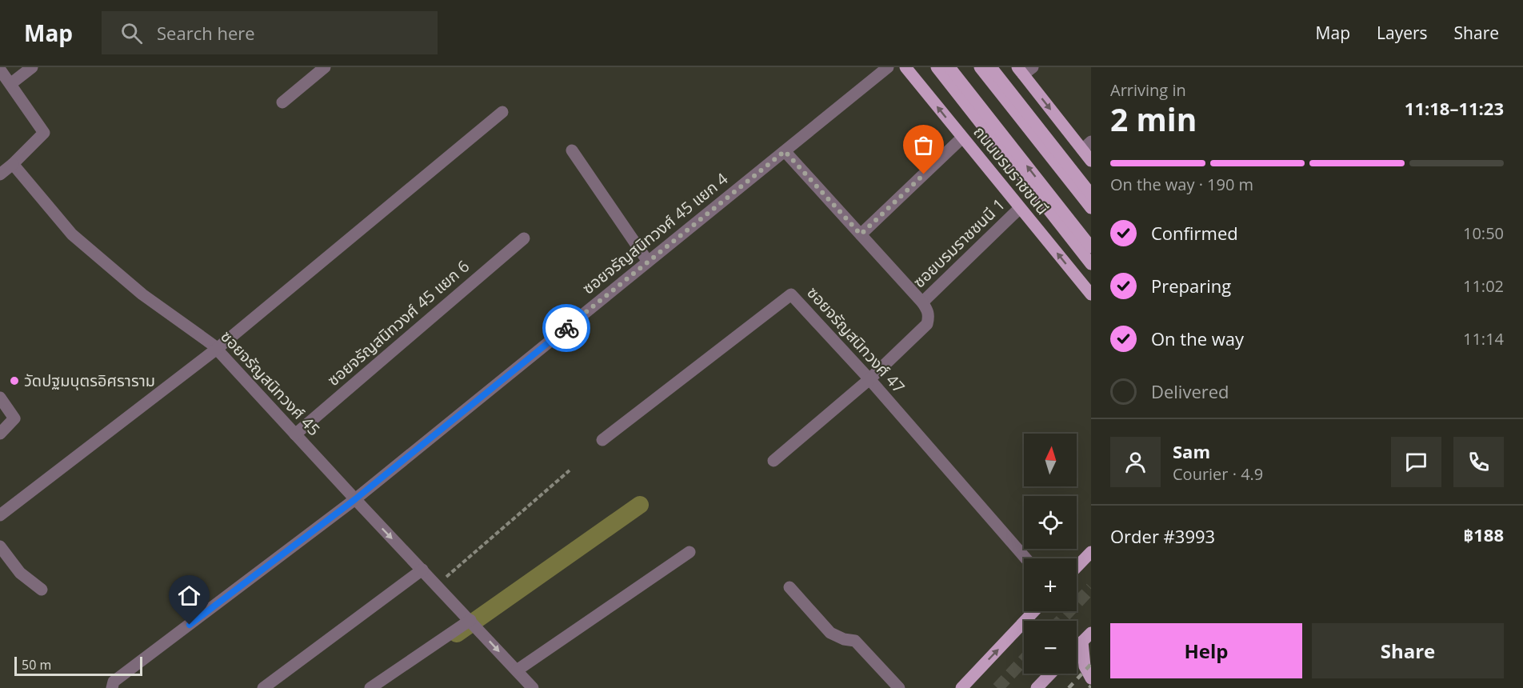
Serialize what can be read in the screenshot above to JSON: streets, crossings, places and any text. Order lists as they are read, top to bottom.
{
  "streets": {
    "main road": ["ถนนบรมราชชนนี"],
    "street": [
      "ซอยจรัญสนิทวงศ์ 45 แยก 4",
      "ซอยบรมราชชนนี 1",
      "ซอยจรัญสนิทวงศ์ 45 แยก 6",
      "ซอยจรัญสนิทวงศ์ 47",
      "ซอยจรัญสนิทวงศ์ 45"
    ]
  },
  "crossings": [
    ["ถนนบรมราชชนนี", "ซอยบรมราชชนนี 1"],
    ["ซอยจรัญสนิทวงศ์ 45 แยก 4", "ซอยจรัญสนิทวงศ์ 45"],
    ["ซอยจรัญสนิทวงศ์ 45 แยก 6", "ซอยจรัญสนิทวงศ์ 45"]
  ],
  "places": ["วัดปฐมบุตรอิศราราม"],
  "scale_bar": "50 m",
  "north": "top",
  "page": {
    "header": "Map",
    "search": "Search here",
    "nav": ["Map", "Layers", "Share"],
    "heading": ["2 min", "Arriving in", "11:18–11:23"],
    "panel": [
      "Sam",
      "Courier · 4.9",
      "Order #3993",
      "฿188"
    ],
    "bar": "On the way · 190 m",
    "list": [
      ["Confirmed", "10:50"],
      ["Preparing", "11:02"],
      ["On the way", "11:14"],
      "Delivered"
    ],
    "map_buttons": ["+", "−"],
    "buttons": ["Help", "Share"],
    "scale": "50 m"
  }
}
